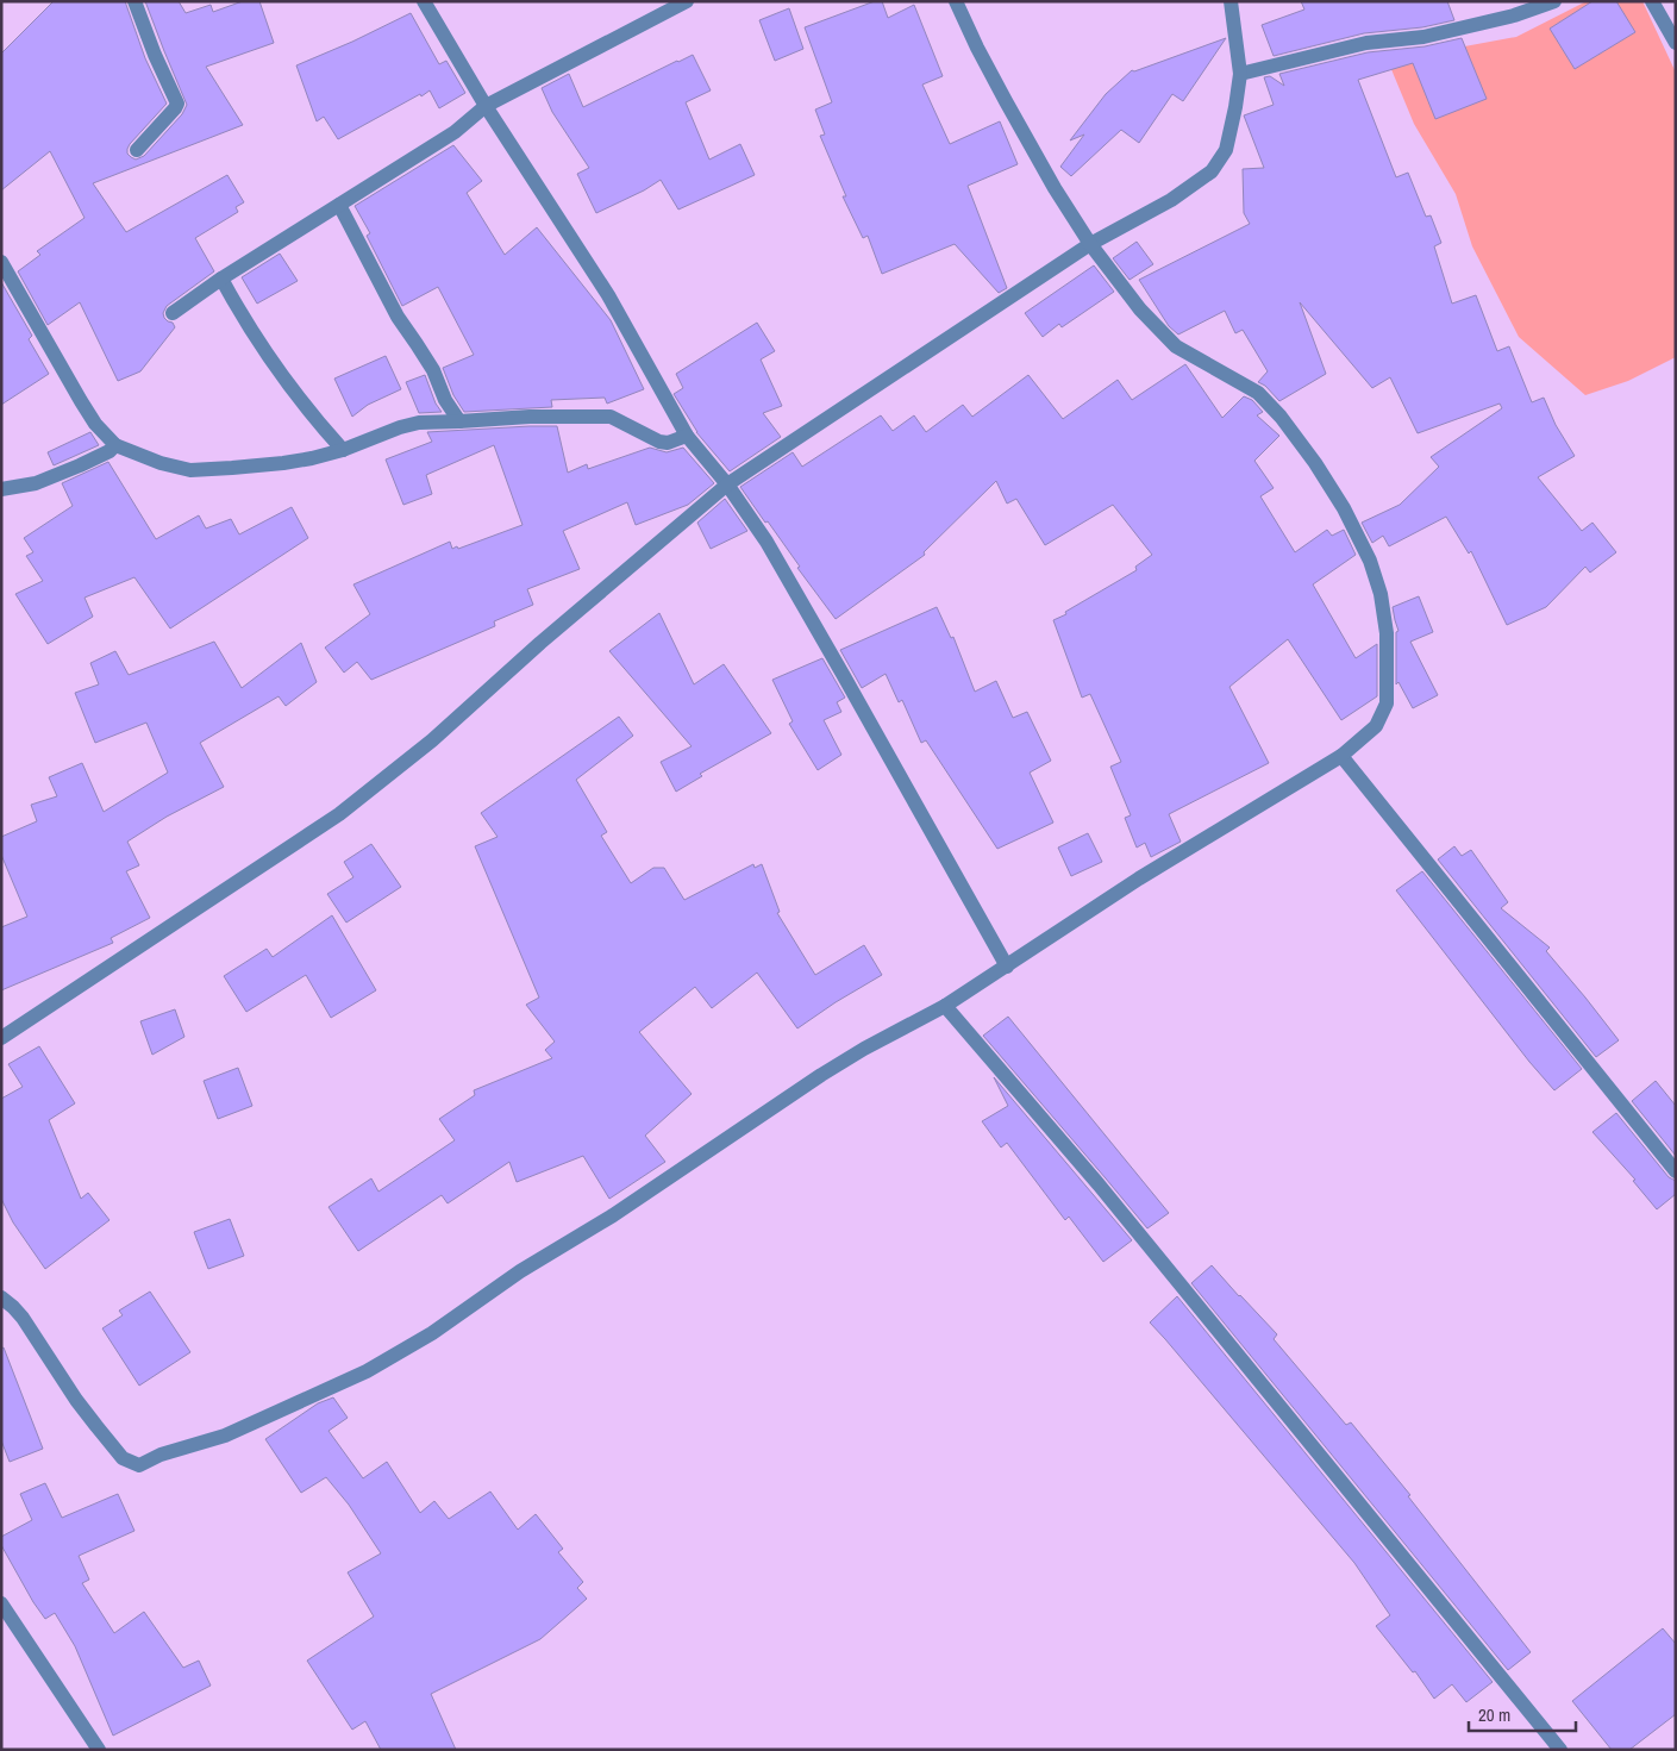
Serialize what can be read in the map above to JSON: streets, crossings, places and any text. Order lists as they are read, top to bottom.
{
  "scale_bar": "20 m"
}
